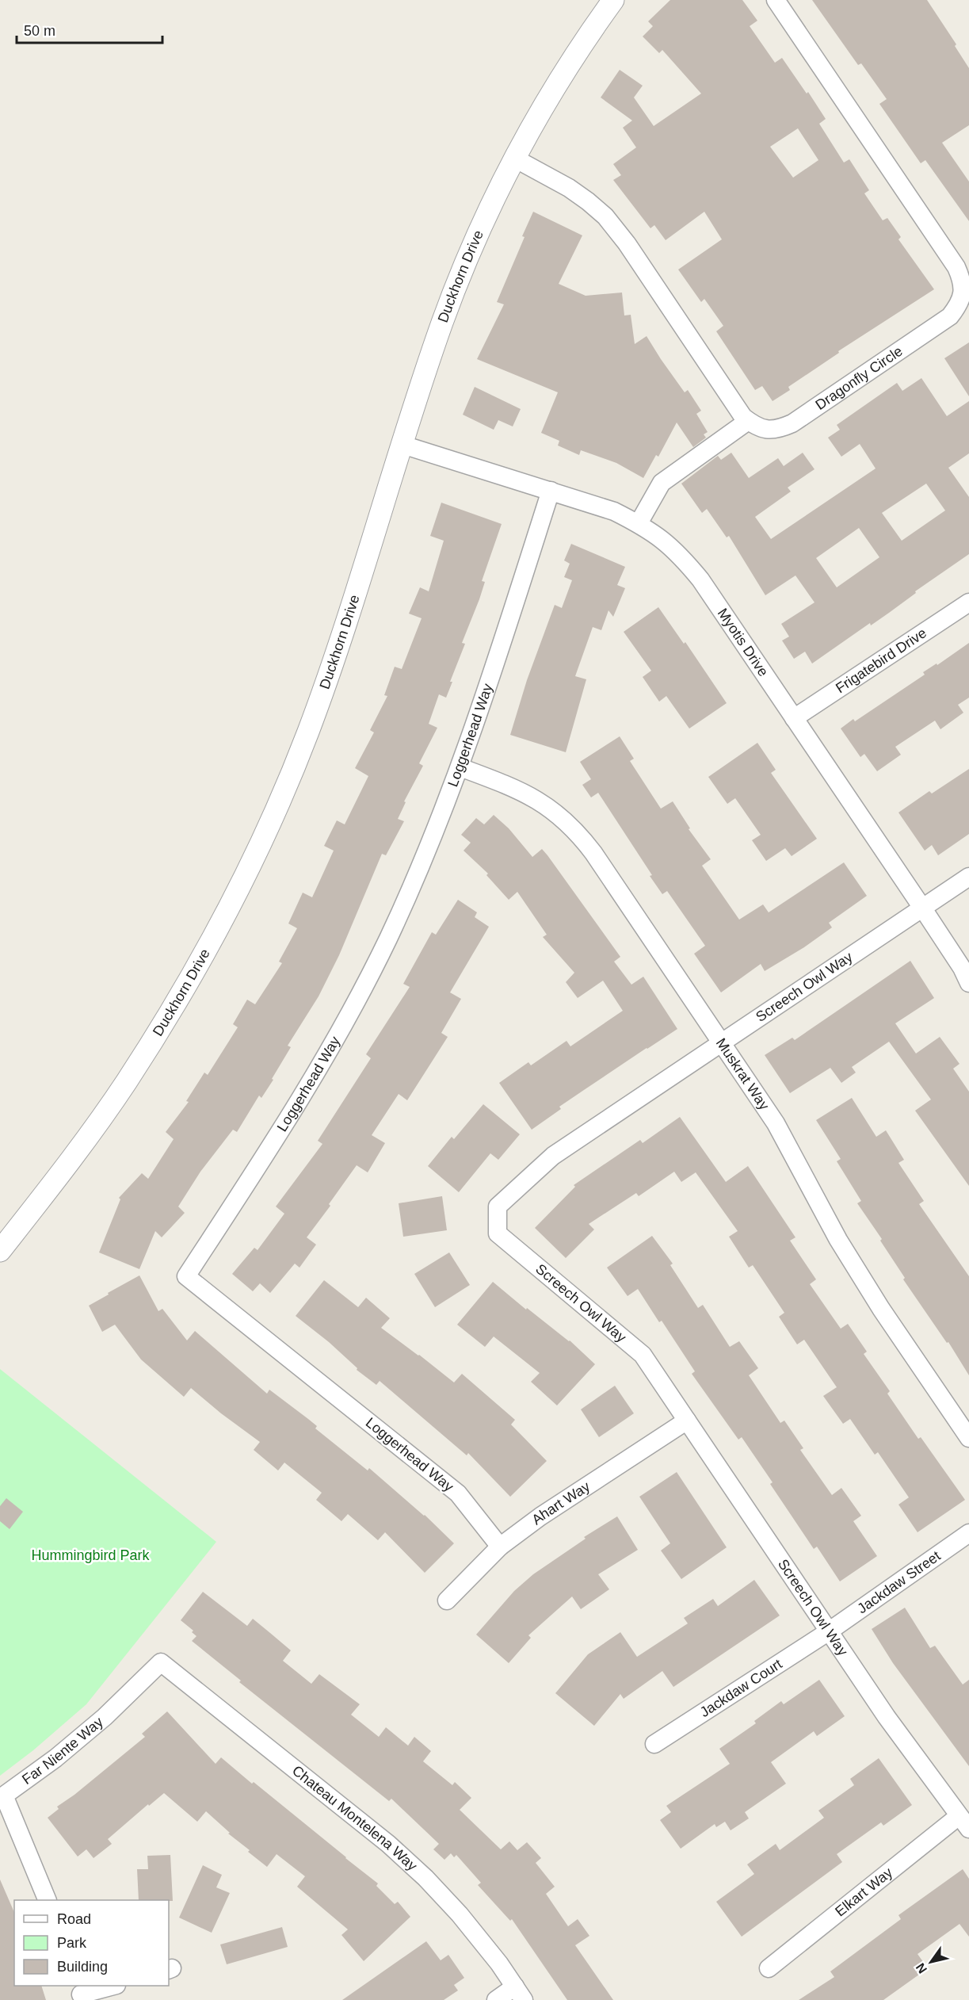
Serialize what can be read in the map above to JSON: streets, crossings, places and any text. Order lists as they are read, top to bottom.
{
  "streets": {
    "street": [
      "Duckhorn Drive",
      "Dragonfly Circle",
      "Myotis Drive",
      "Frigatebird Drive",
      "Loggerhead Way",
      "Screech Owl Way",
      "Muskrat Way",
      "Ahart Way",
      "Jackdaw Street",
      "Jackdaw Court",
      "Far Niente Way",
      "Chateau Montelena Way",
      "Elkart Way"
    ]
  },
  "crossings": [
    ["Duckhorn Drive", "Dragonfly Circle"],
    ["Duckhorn Drive", "Myotis Drive"],
    ["Myotis Drive", "Frigatebird Drive"],
    ["Myotis Drive", "Loggerhead Way"],
    ["Myotis Drive", "Screech Owl Way"],
    ["Loggerhead Way", "Muskrat Way"],
    ["Loggerhead Way", "Ahart Way"],
    ["Screech Owl Way", "Muskrat Way"],
    ["Screech Owl Way", "Ahart Way"],
    ["Screech Owl Way", "Jackdaw Street"],
    ["Screech Owl Way", "Jackdaw Court"],
    ["Screech Owl Way", "Elkart Way"],
    ["Jackdaw Street", "Jackdaw Court"],
    ["Far Niente Way", "Chateau Montelena Way"]
  ],
  "parks": ["Hummingbird Park"],
  "legend": ["Road", "Park", "Building"],
  "scale_bar": "50 m",
  "north": "bottom left"
}
